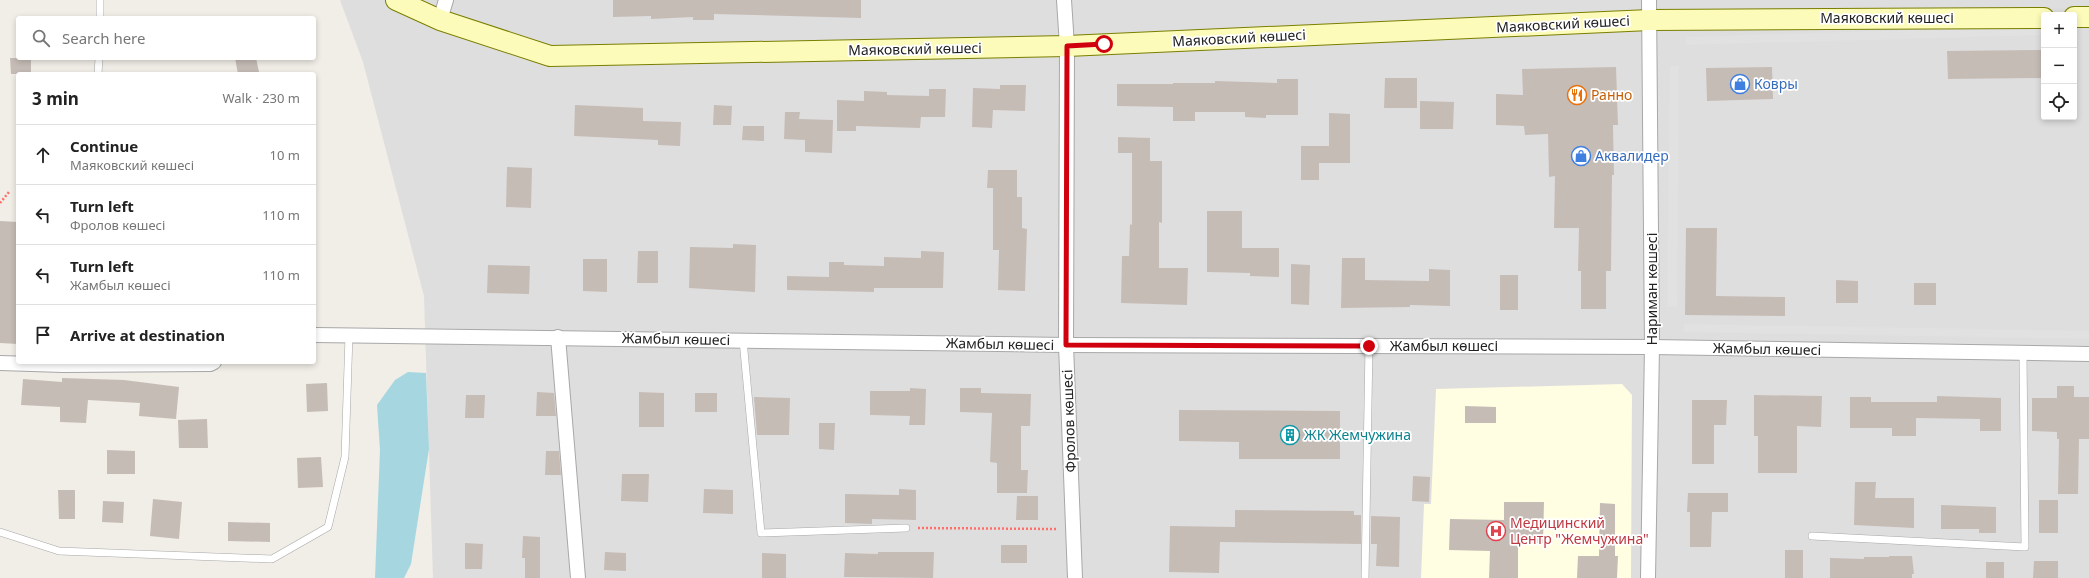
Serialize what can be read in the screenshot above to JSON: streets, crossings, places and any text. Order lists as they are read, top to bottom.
{
  "streets": {
    "main road": ["Маяковский көшесі"],
    "street": ["Нариман көшесі", "Жамбыл көшесі", "Фролов көшесі"]
  },
  "crossings": [
    ["Маяковский көшесі", "Нариман көшесі"],
    ["Маяковский көшесі", "Фролов көшесі"],
    ["Нариман көшесі", "Жамбыл көшесі"],
    ["Жамбыл көшесі", "Фролов көшесі"]
  ],
  "places": {
    "shop": ["Ковры", "Аквалидер"],
    "restaurant": ["Ранно"],
    "building": ["ЖК Жемчужина"],
    "hospital": ["Медицинский Центр \"Жемчужина\""]
  },
  "page": {
    "map_buttons": ["+", "−"],
    "search": "Search here",
    "heading": ["3 min", "Walk · 230 m"],
    "list": [
      ["Continue", "Маяковский көшесі", "10 m"],
      ["Turn left", "Фролов көшесі", "110 m"],
      ["Turn left", "Жамбыл көшесі", "110 m"],
      "Arrive at destination"
    ]
  }
}
